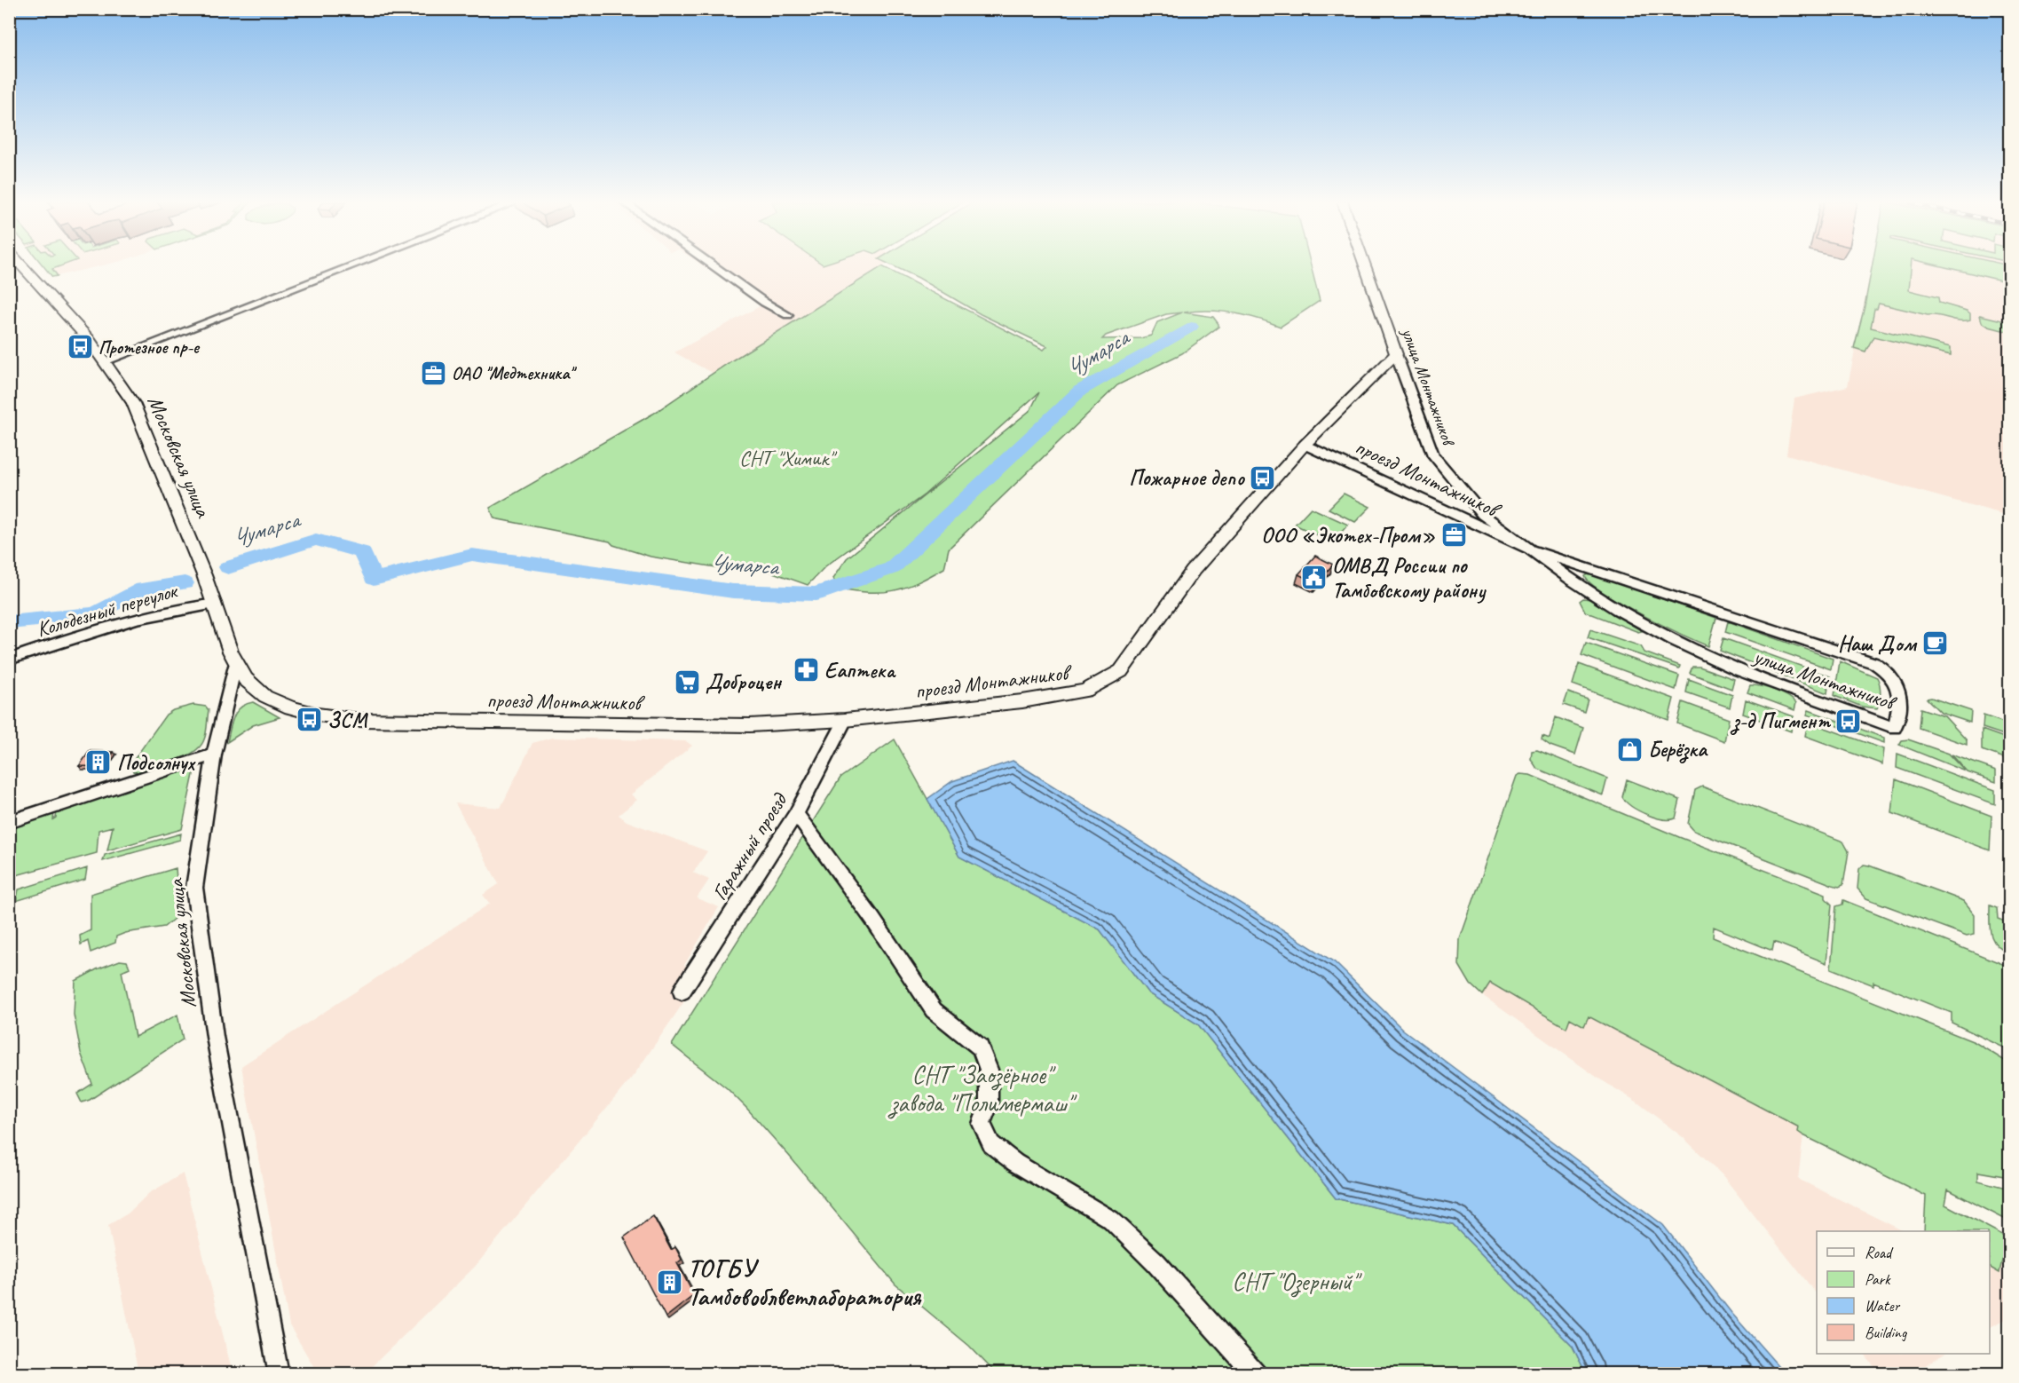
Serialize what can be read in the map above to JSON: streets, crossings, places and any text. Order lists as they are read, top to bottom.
{
  "streets": {
    "main road": ["улица Монтажников", "Московская улица", "проезд Монтажников"],
    "street": ["Колодезный переулок", "Гаражный проезд"]
  },
  "crossings": [
    ["улица Монтажников", "проезд Монтажников"],
    ["Московская улица", "проезд Монтажников"],
    ["Московская улица", "Колодезный переулок"],
    ["проезд Монтажников", "Гаражный проезд"]
  ],
  "water": ["Чумарса"],
  "parks": ["СНТ \"Химик\"", "СНТ \"Заозёрное\" завода \"Полимермаш\"", "СНТ \"Озерный\""],
  "places": {
    "bus stop": [
      "Протезное пр-е",
      "Пожарное депо",
      "ЗСМ",
      "з-д Пигмент"
    ],
    "office": ["ОАО \"Медтехника\"", "ООО «Экотех-Пром»"],
    "public building": ["ОМВД России по Тамбовскому району"],
    "cafe": ["Наш Дом"],
    "pharmacy": ["Еаптека"],
    "supermarket": ["Доброцен"],
    "shop": ["Берёзка"],
    "building": ["Подсолнух", "ТОГБУ Тамбовоблветлаборатория"]
  },
  "legend": [
    "Road",
    "Park",
    "Water",
    "Building"
  ]
}
